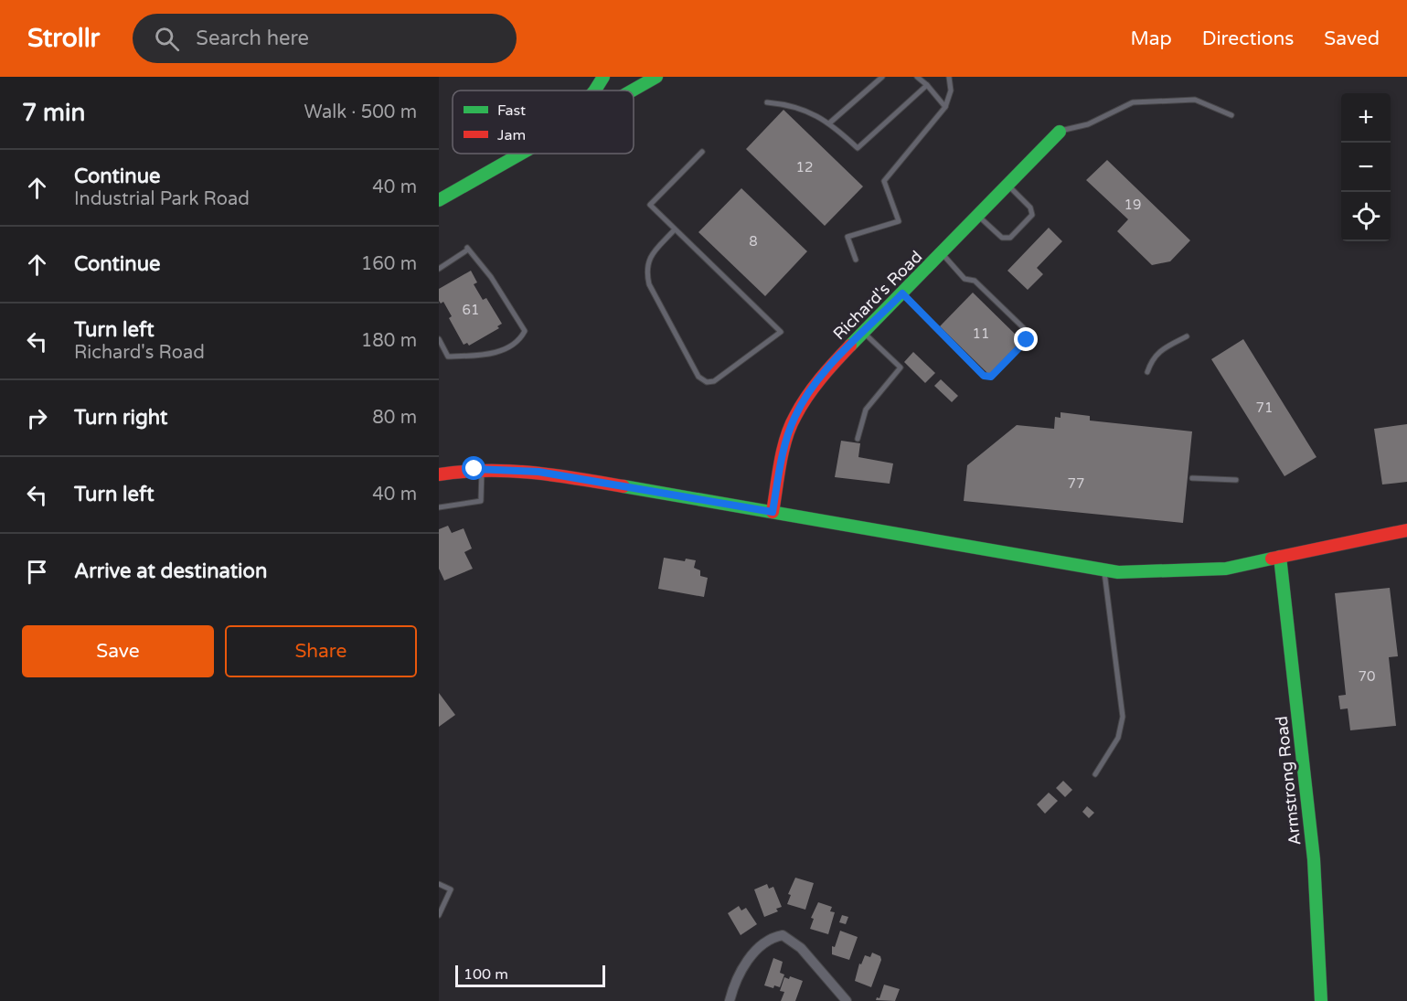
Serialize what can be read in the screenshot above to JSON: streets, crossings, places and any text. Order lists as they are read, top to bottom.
{
  "streets": {
    "main road": ["Richard's Road", "Armstrong Road"]
  },
  "house_numbers": [
    "12",
    "19",
    "8",
    "61",
    "11",
    "71",
    "77",
    "70"
  ],
  "legend": ["Fast", "Jam"],
  "scale_bar": "100 m",
  "page": {
    "header": "Strollr",
    "search": "Search here",
    "nav": ["Map", "Directions", "Saved"],
    "heading": ["7 min", "Walk · 500 m"],
    "map_buttons": ["+", "−"],
    "list": [
      ["Continue", "Industrial Park Road", "40 m"],
      ["Continue", "160 m"],
      ["Turn left", "Richard's Road", "180 m"],
      ["Turn right", "80 m"],
      ["Turn left", "40 m"],
      "Arrive at destination"
    ],
    "buttons": ["Save", "Share"],
    "scale": "100 m"
  }
}
